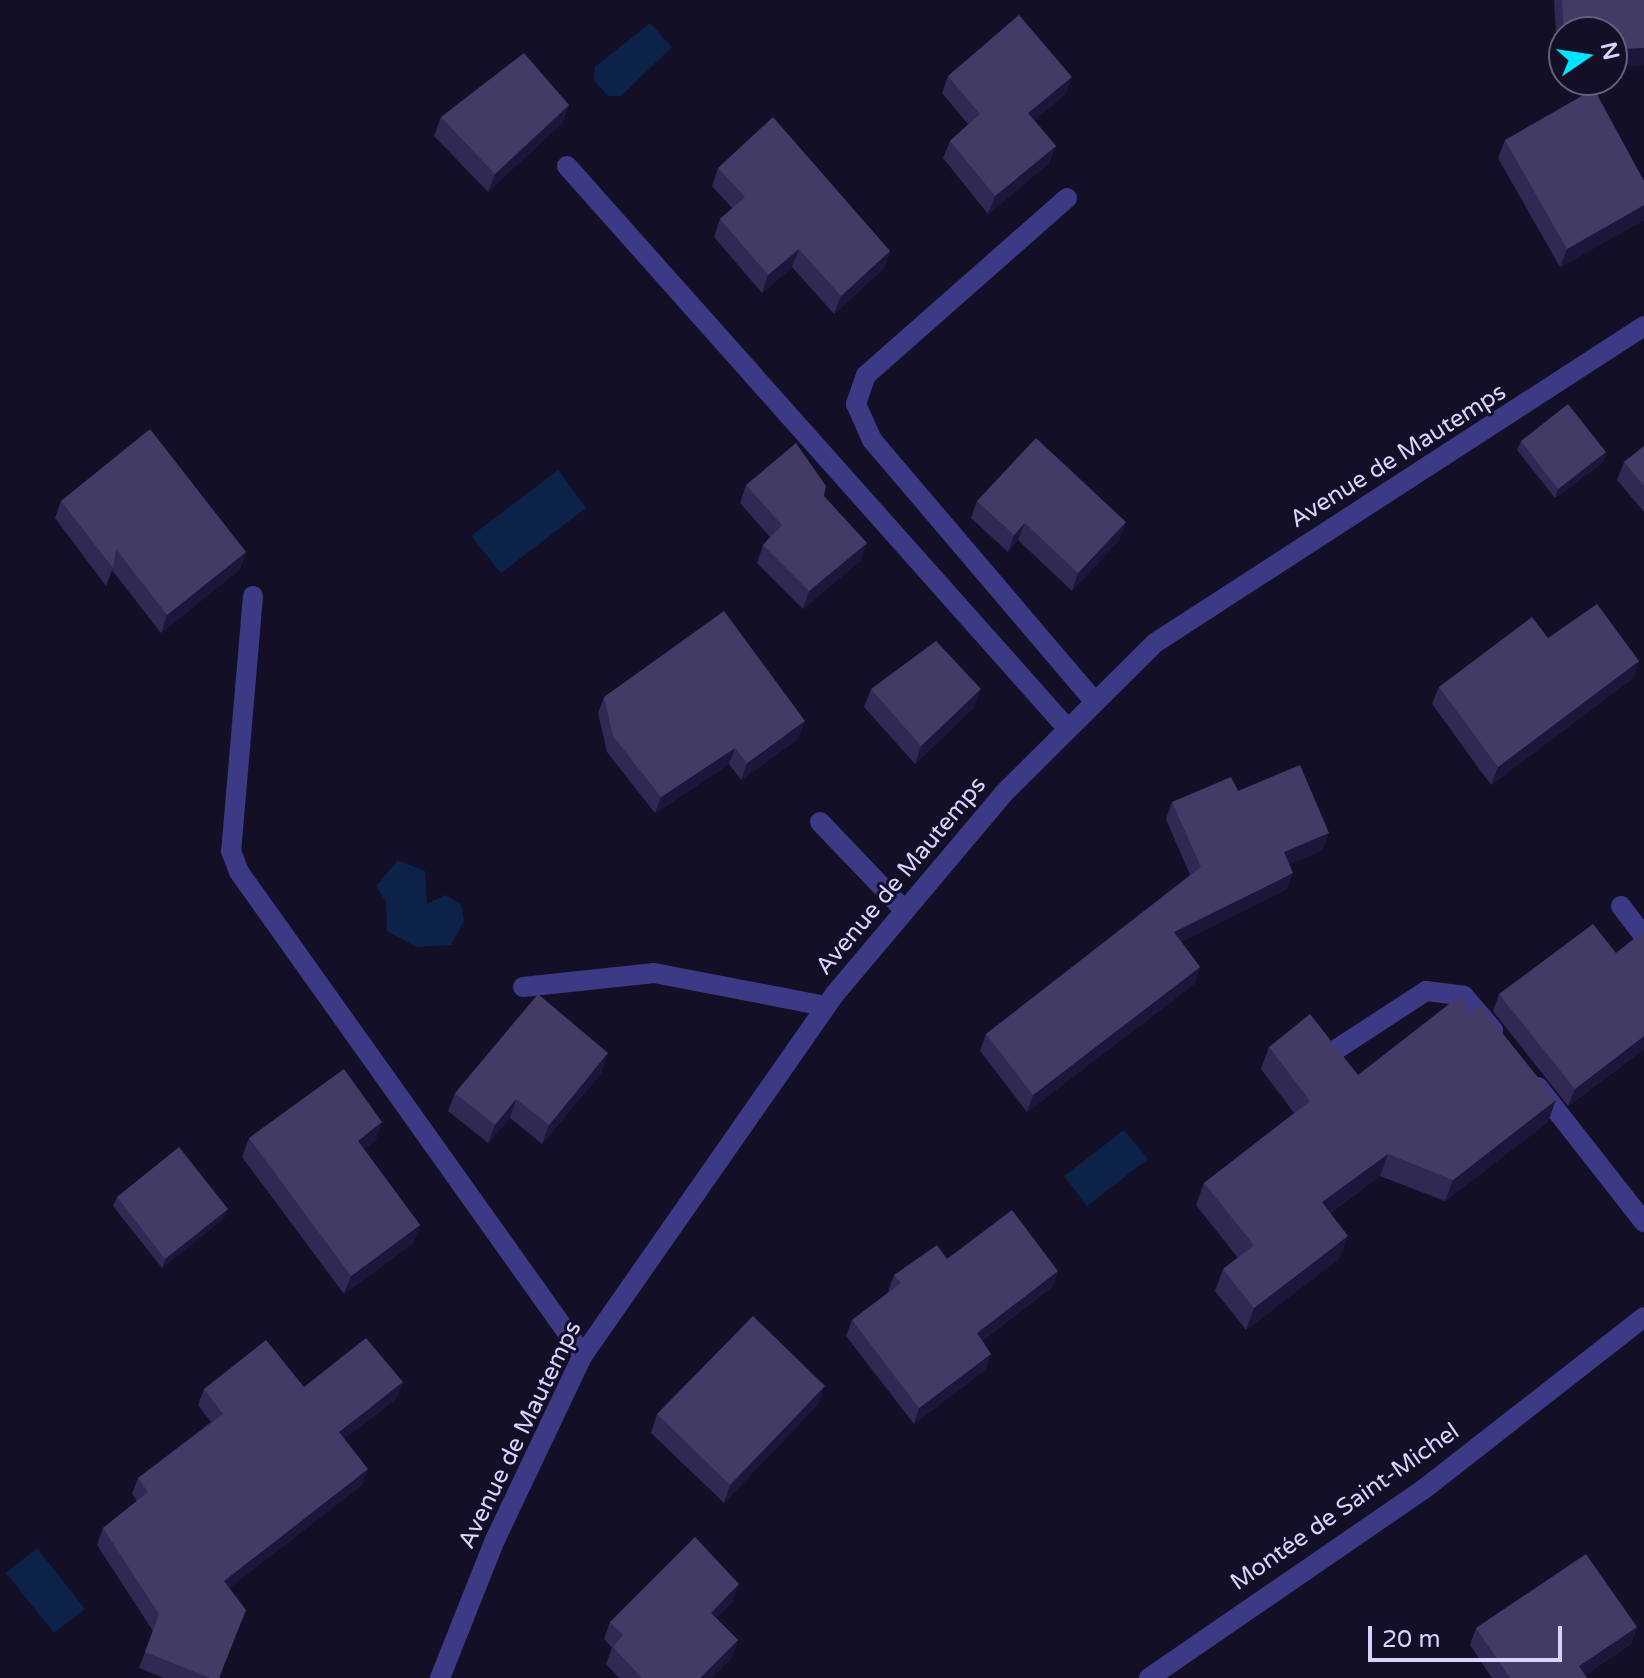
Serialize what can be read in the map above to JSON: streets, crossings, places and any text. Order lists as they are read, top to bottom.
{
  "streets": {
    "street": ["Avenue de Mautemps", "Montée de Saint-Michel"]
  },
  "scale_bar": "20 m",
  "north": "right"
}
